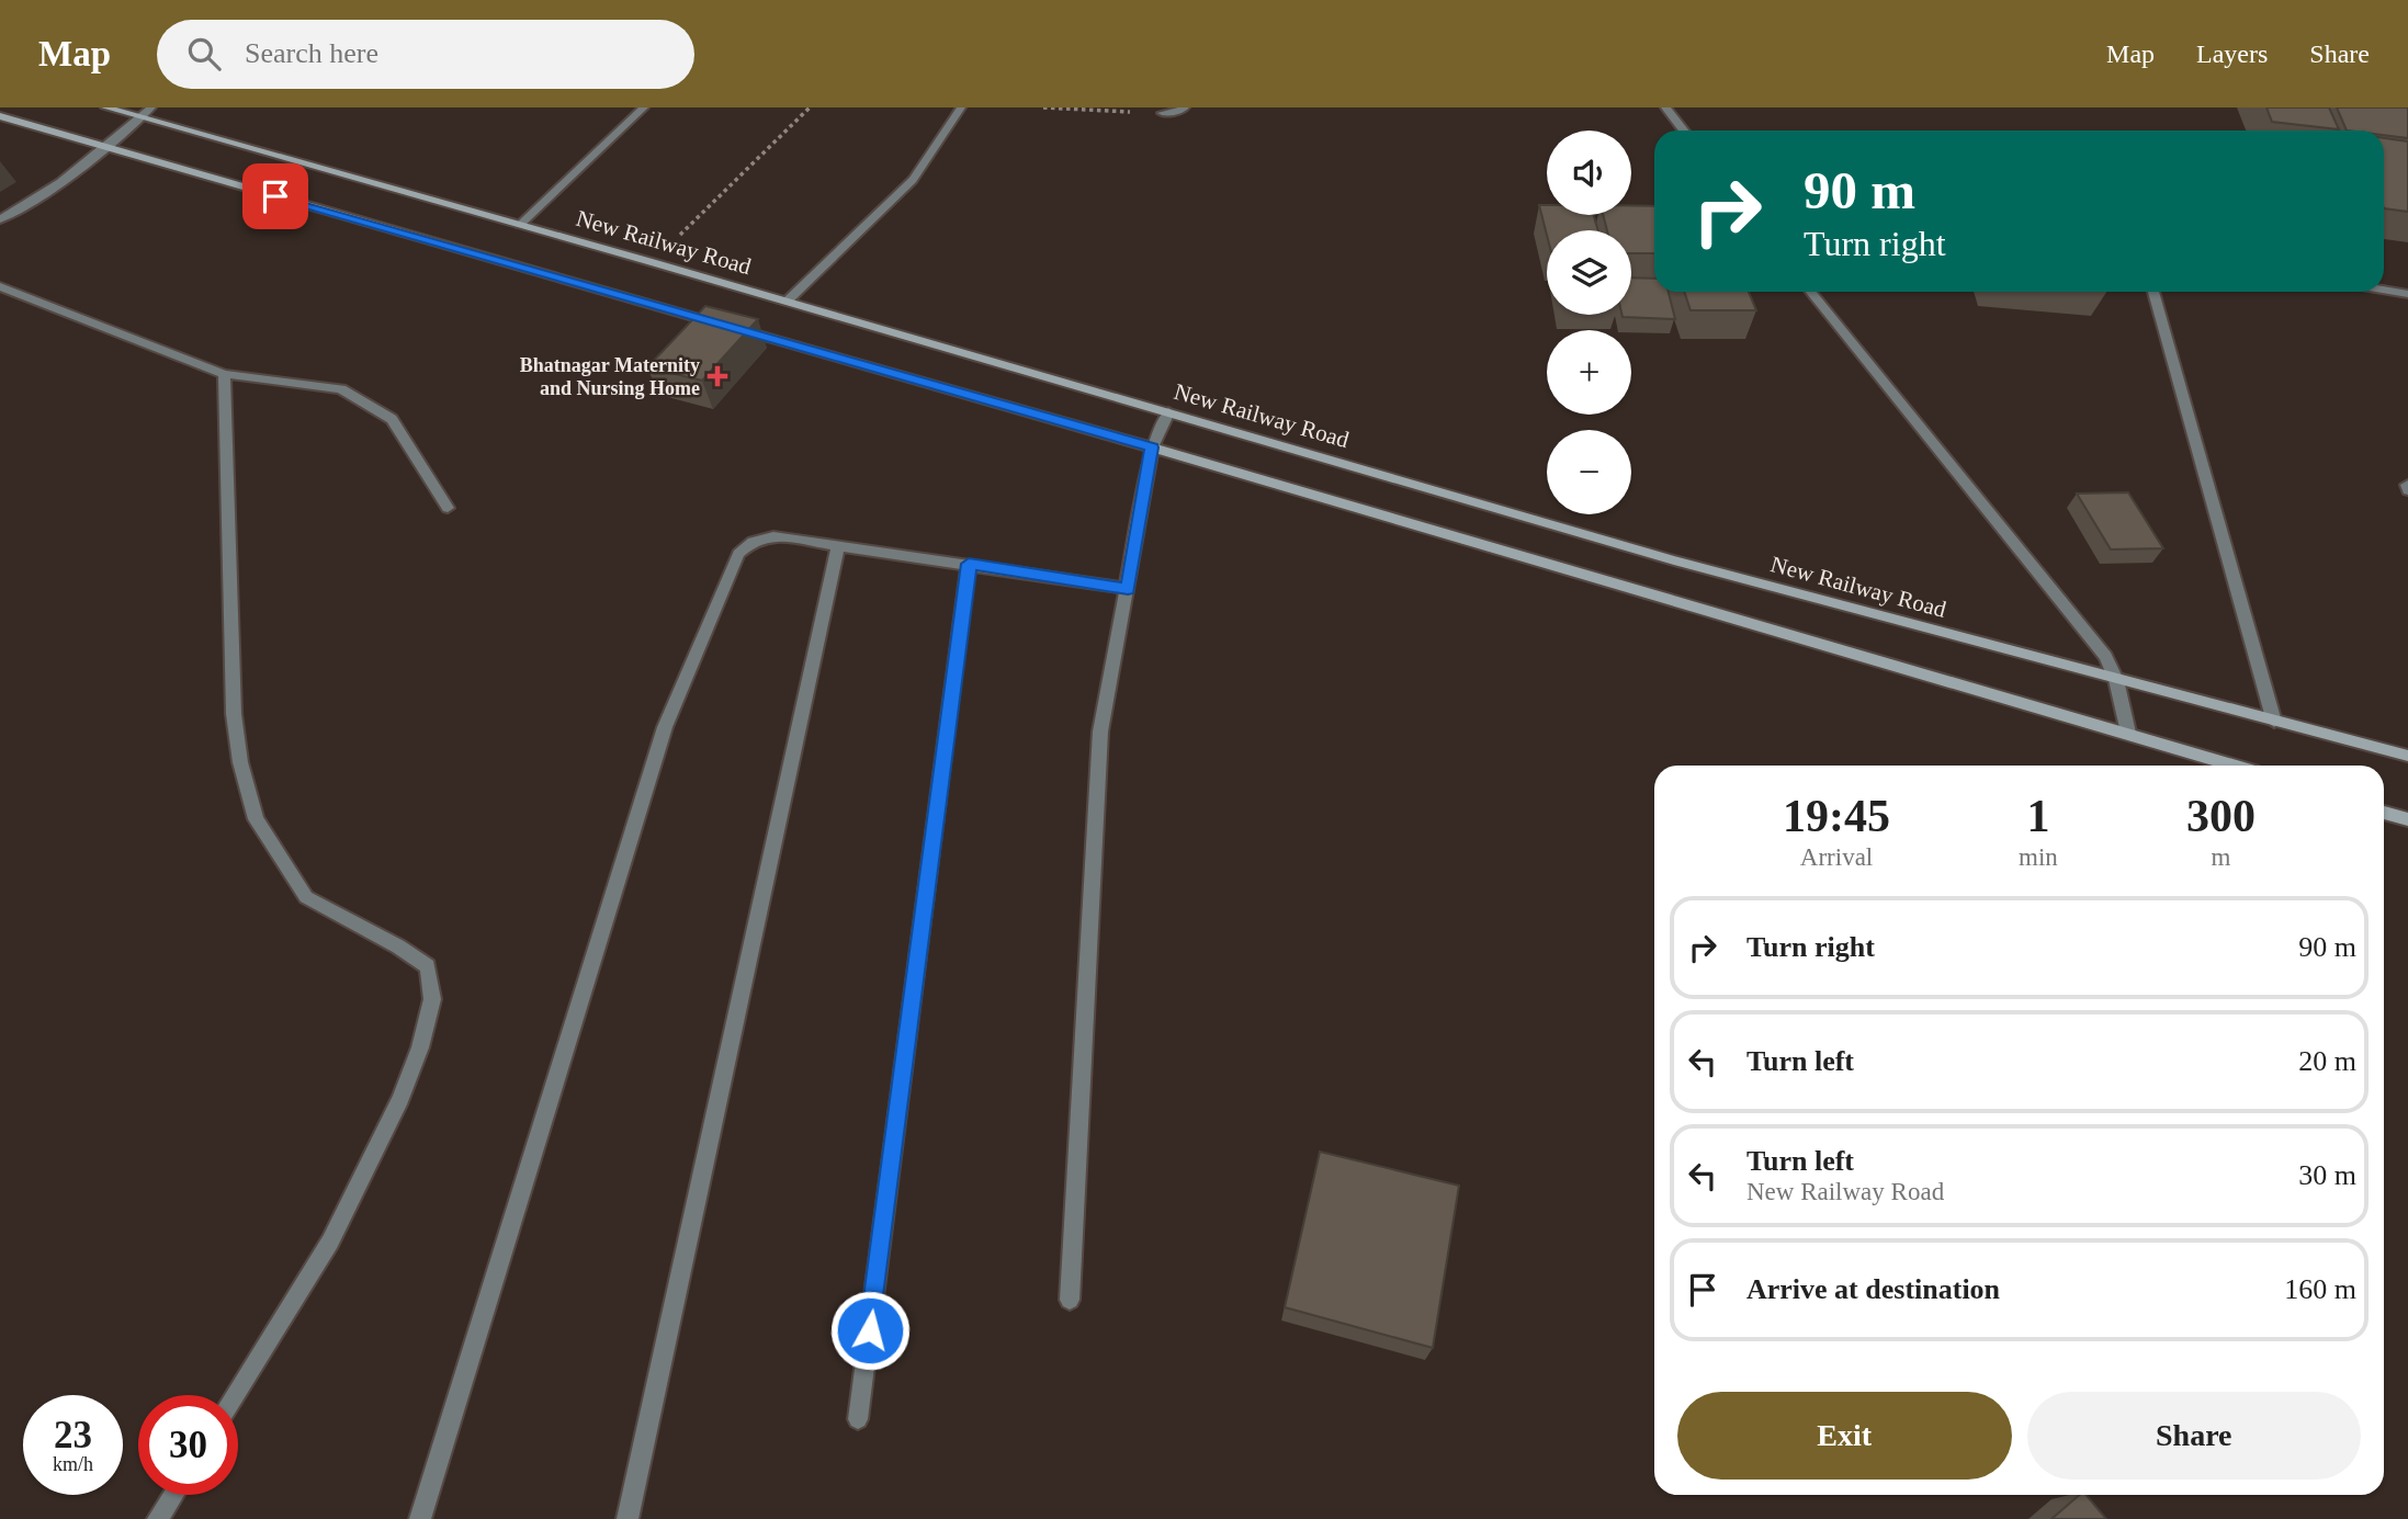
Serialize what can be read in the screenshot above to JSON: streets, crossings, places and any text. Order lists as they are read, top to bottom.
{
  "streets": {
    "main road": ["New Railway Road"]
  },
  "places": {
    "health": ["Bhatnagar Maternity and Nursing Home"]
  },
  "page": {
    "header": "Map",
    "search": "Search here",
    "nav": ["Map", "Layers", "Share"],
    "map_buttons": ["+", "−"],
    "turn": ["90 m", "Turn right"],
    "eta": [
      "19:45",
      "Arrival",
      "1",
      "min",
      "300",
      "m"
    ],
    "list": [
      {
        "name": "Turn right",
        "value": "90 m"
      },
      {
        "name": "Turn left",
        "value": "20 m"
      },
      {
        "name": "Turn left",
        "note": "New Railway Road",
        "value": "30 m"
      },
      {
        "name": "Arrive at destination",
        "value": "160 m"
      }
    ],
    "buttons": ["Exit", "Share"],
    "speed": "23 km/h",
    "limit": "30"
  }
}
